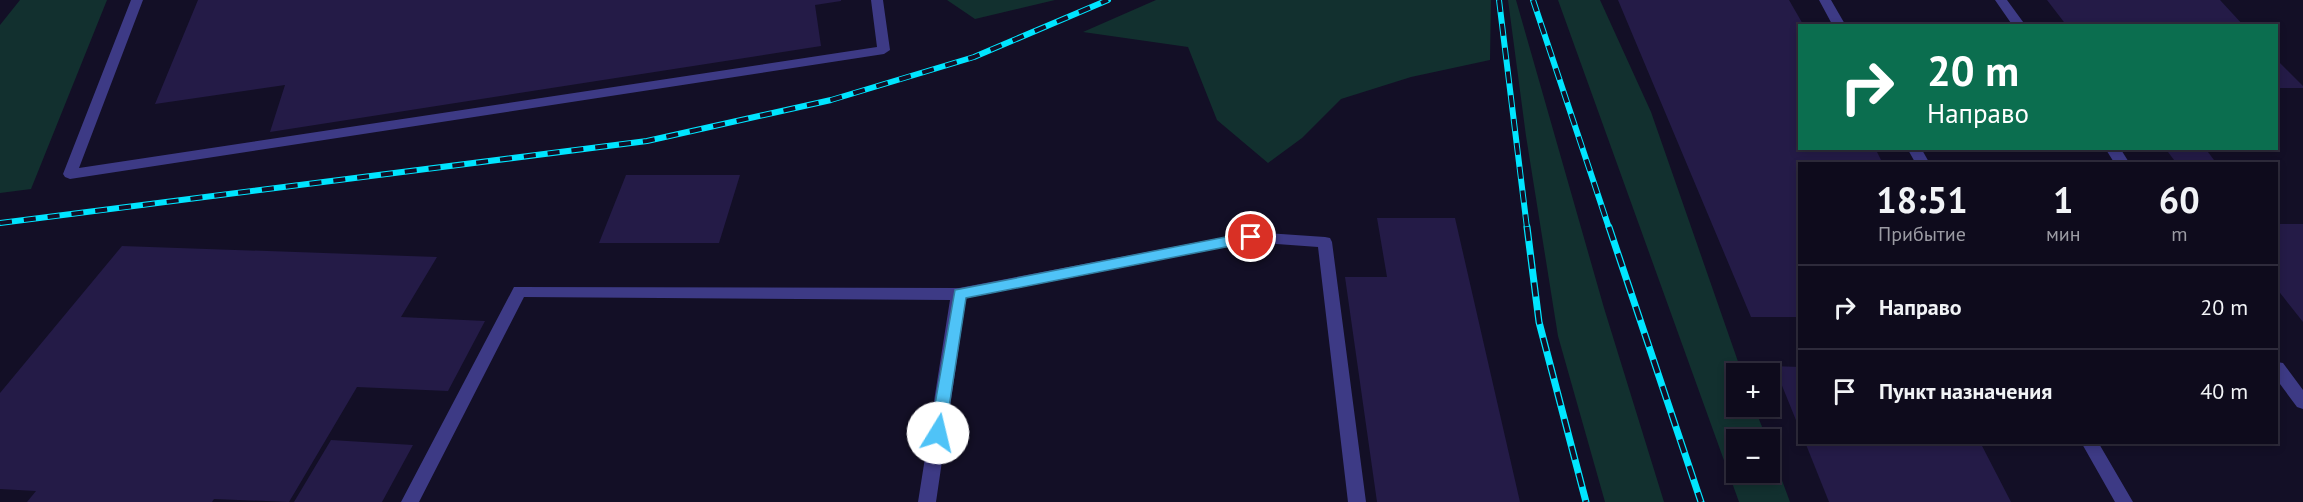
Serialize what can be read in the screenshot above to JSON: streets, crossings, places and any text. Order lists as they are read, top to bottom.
{
  "page": {
    "turn": ["20 m", "Направо"],
    "eta": [
      "18:51",
      "Прибытие",
      "1",
      "мин",
      "60",
      "m"
    ],
    "list": [
      {
        "name": "Направо",
        "value": "20 m"
      },
      {
        "name": "Пункт назначения",
        "value": "40 m"
      }
    ],
    "map_buttons": ["+", "−"]
  }
}
